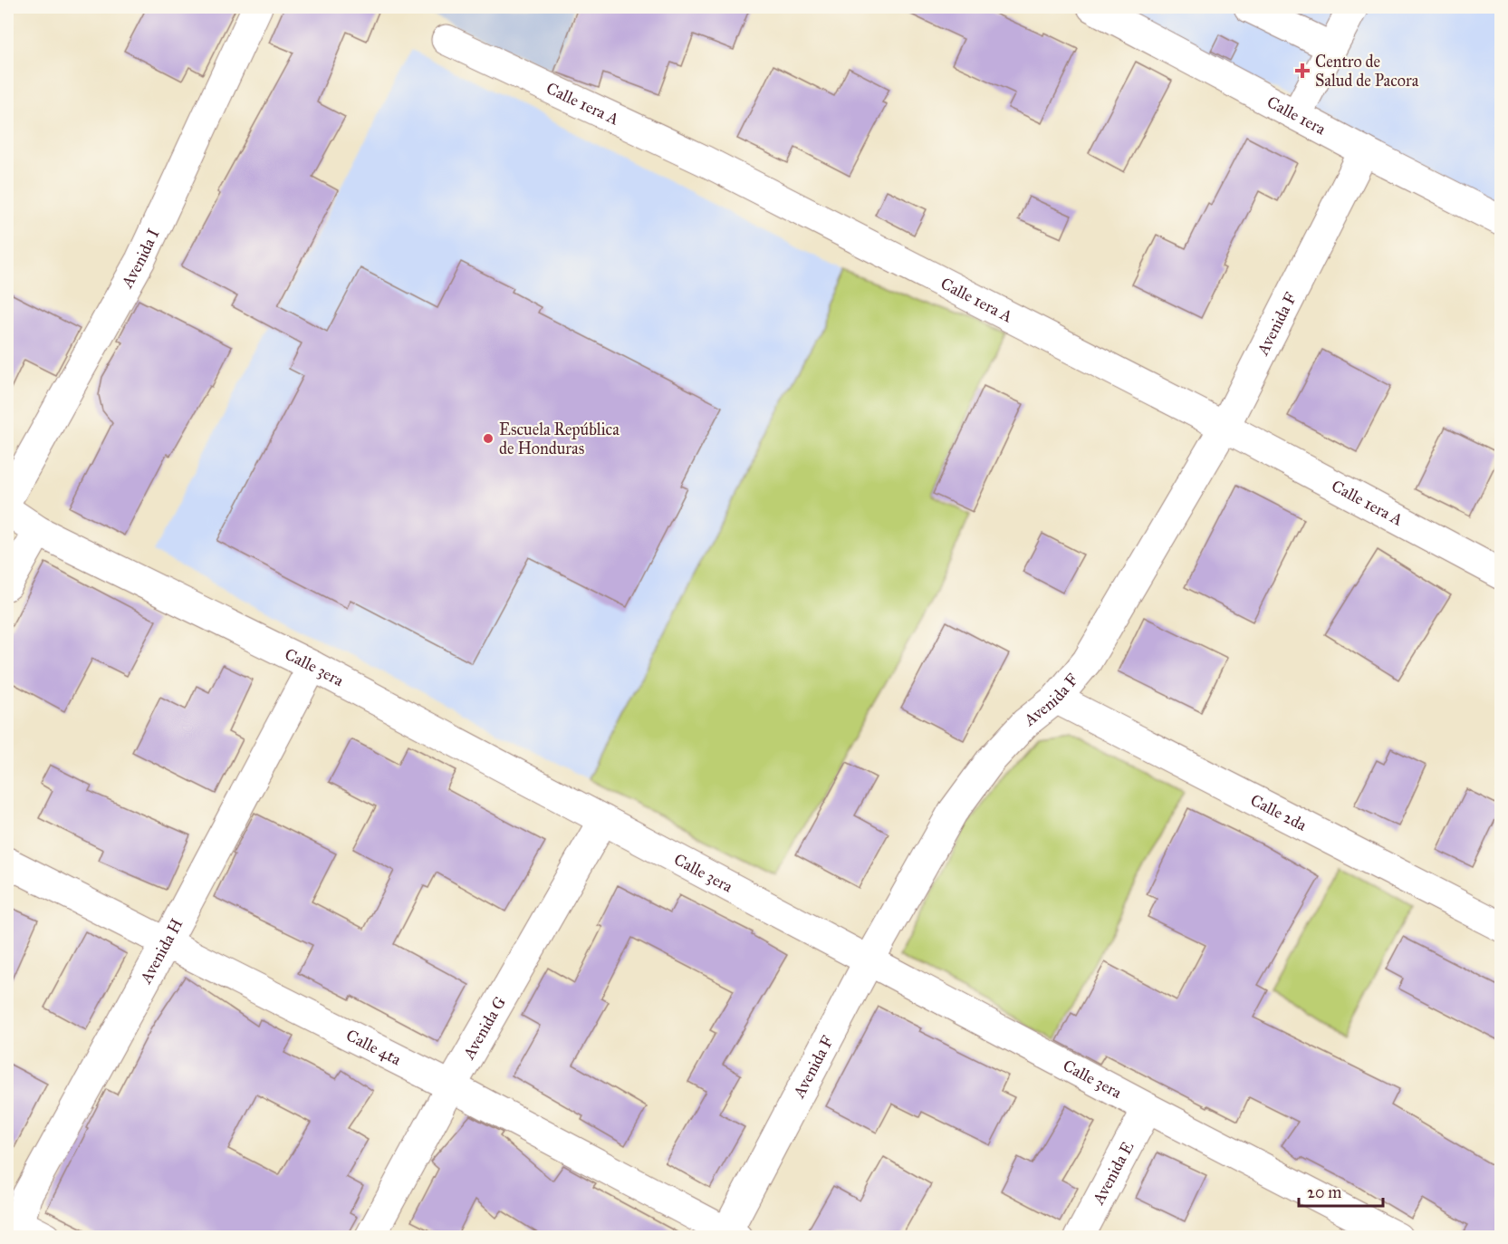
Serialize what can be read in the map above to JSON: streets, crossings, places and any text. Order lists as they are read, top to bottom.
{
  "streets": {
    "street": [
      "Calle 1era A",
      "Calle 1era",
      "Avenida I",
      "Avenida F",
      "Calle 3era",
      "Calle 2da",
      "Avenida H",
      "Avenida G",
      "Calle 4ta",
      "Avenida E"
    ]
  },
  "crossings": [
    ["Calle 1era A", "Avenida F"],
    ["Calle 1era", "Avenida F"],
    ["Avenida F", "Calle 3era"],
    ["Avenida F", "Calle 2da"],
    ["Avenida F", "Calle 4ta"],
    ["Calle 3era", "Avenida H"],
    ["Calle 3era", "Avenida G"],
    ["Calle 3era", "Avenida E"],
    ["Avenida H", "Calle 4ta"],
    ["Avenida G", "Calle 4ta"]
  ],
  "places": {
    "health": ["Centro de Salud de Pacora"],
    "other": ["Escuela República de Honduras"]
  },
  "scale_bar": "20 m"
}
